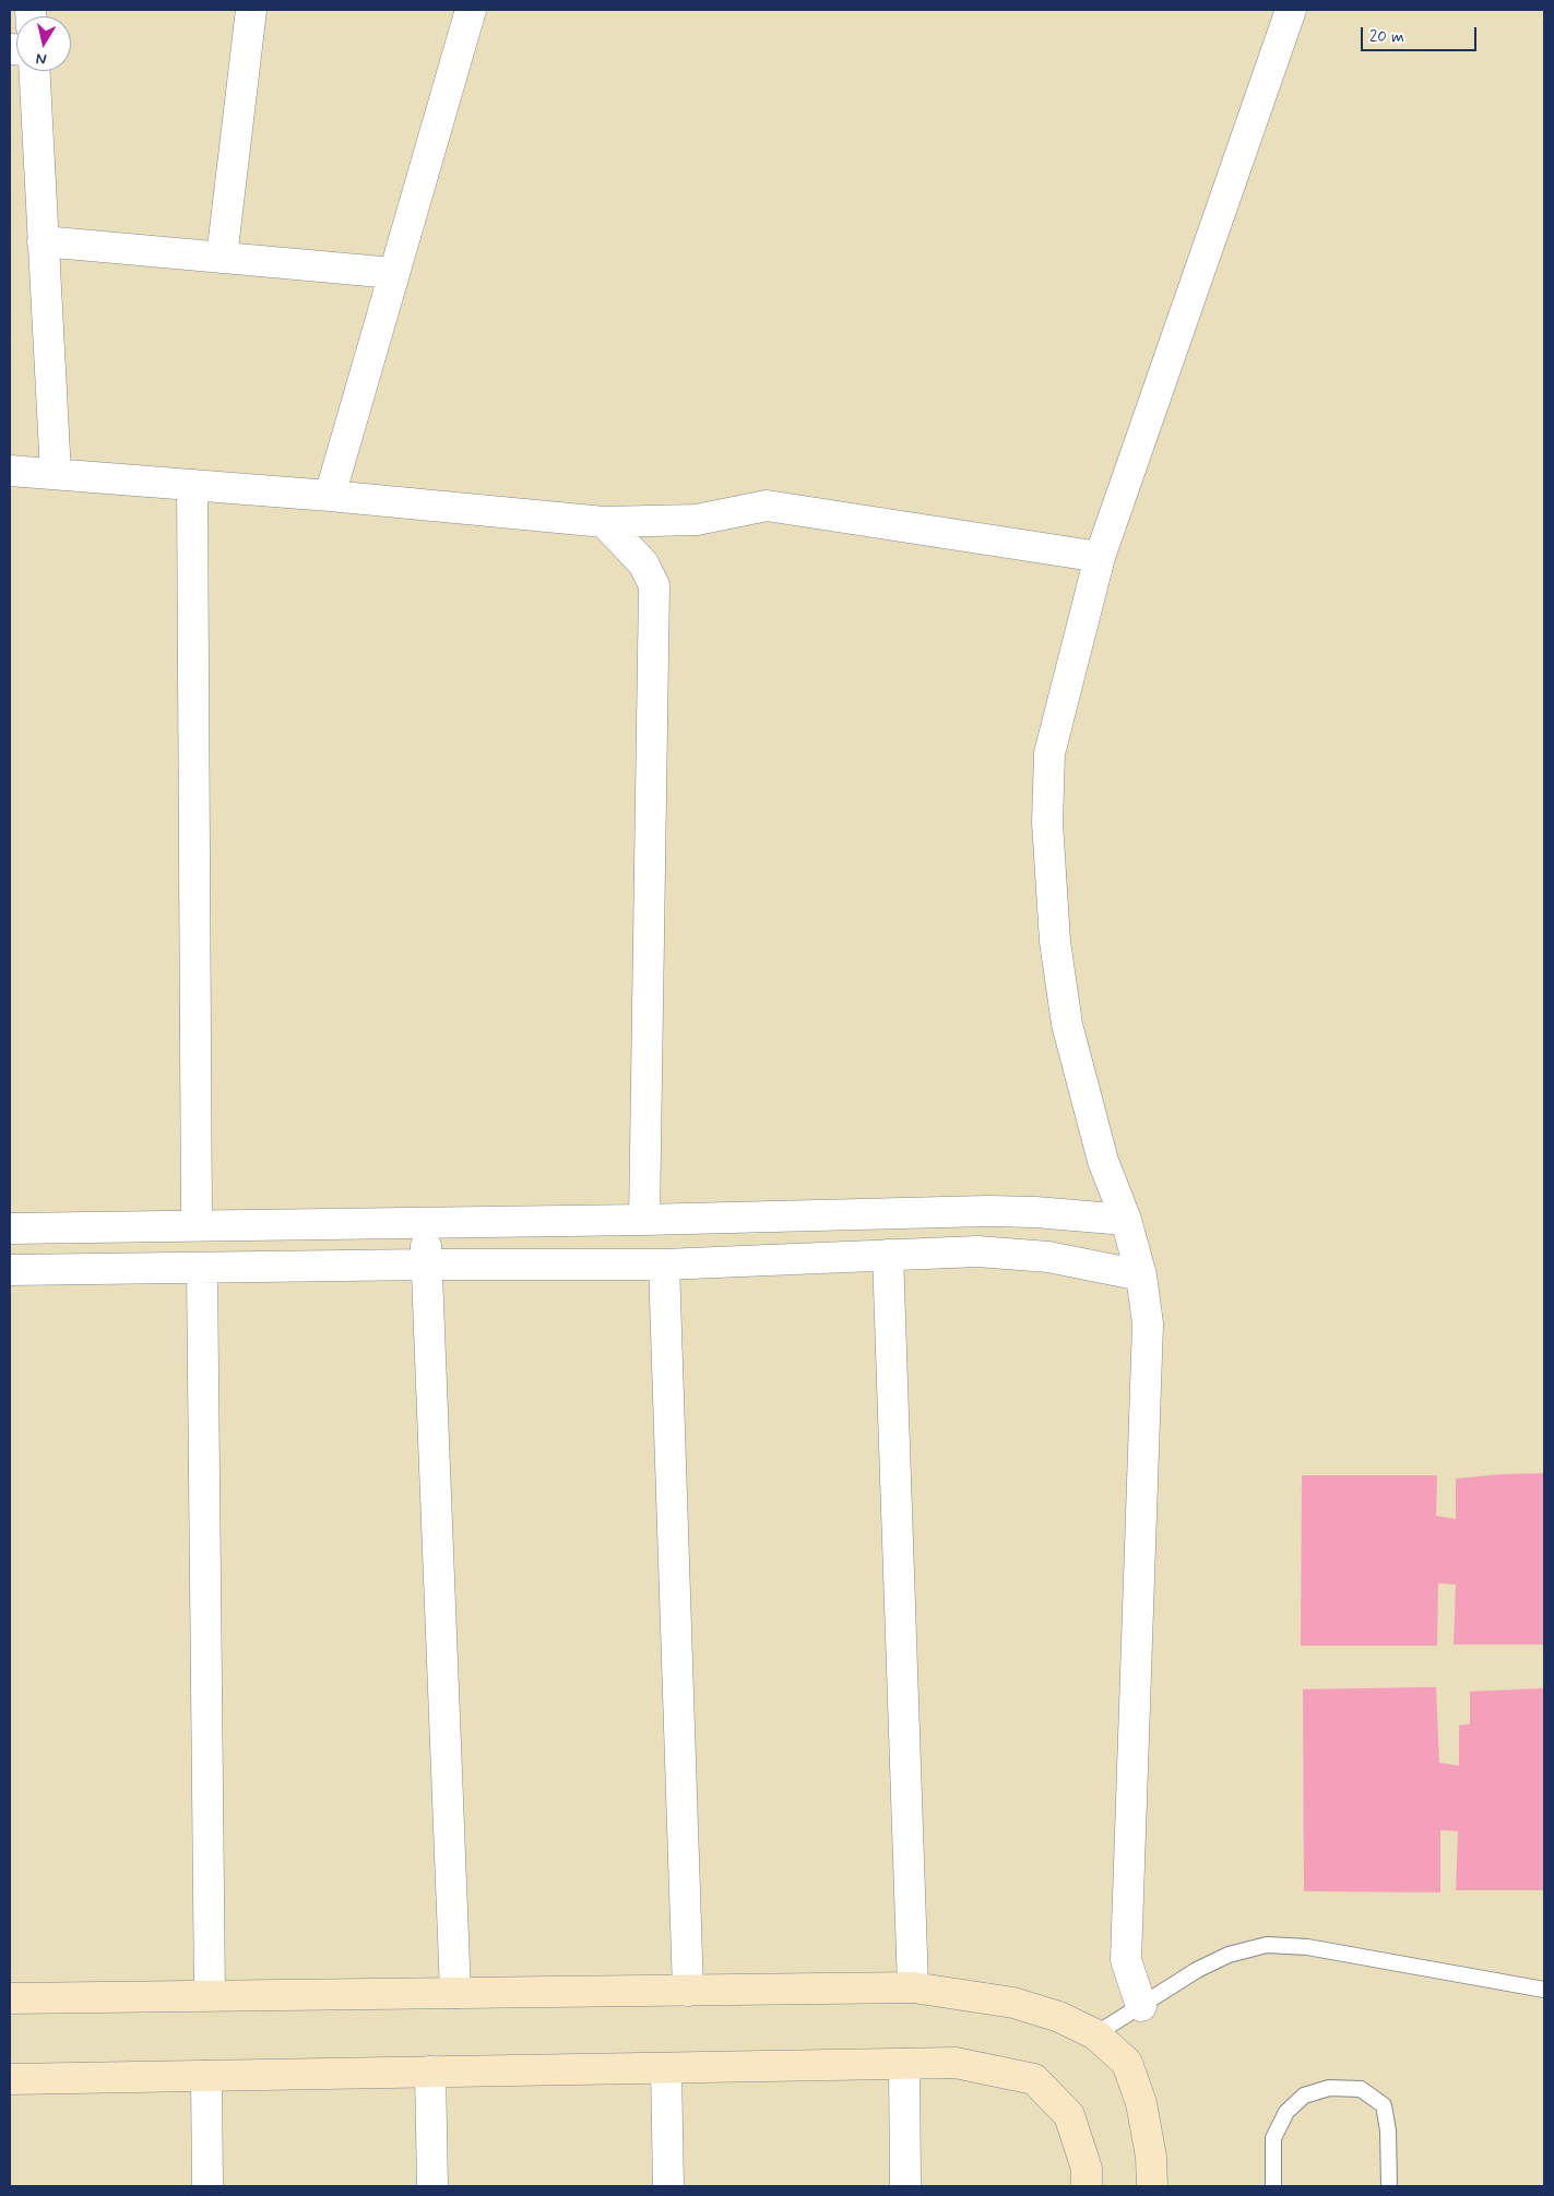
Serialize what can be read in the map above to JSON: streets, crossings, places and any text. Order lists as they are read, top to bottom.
{
  "scale_bar": "20 m",
  "north": "bottom"
}
